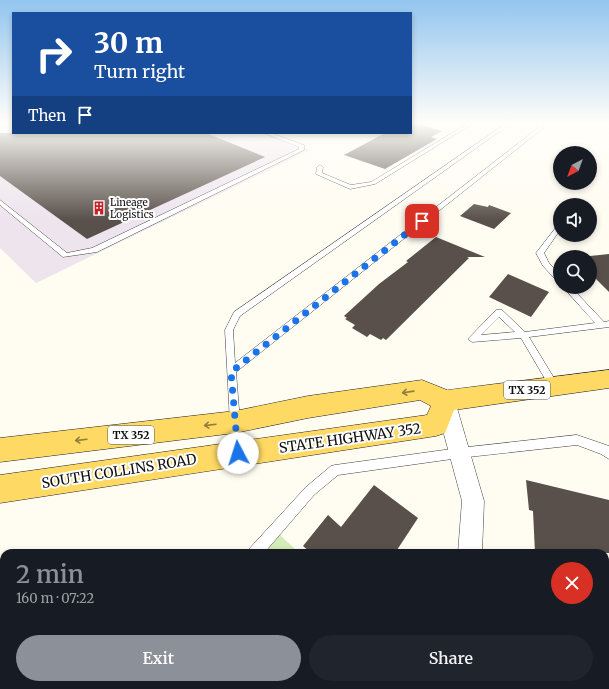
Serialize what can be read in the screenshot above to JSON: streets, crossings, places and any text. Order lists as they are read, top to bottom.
{
  "streets": {
    "main road": ["TX 352", "STATE HIGHWAY 352", "SOUTH COLLINS ROAD"]
  },
  "crossings": [
    ["TX 352", "STATE HIGHWAY 352"],
    ["STATE HIGHWAY 352", "SOUTH COLLINS ROAD"]
  ],
  "places": {
    "building": ["Lineage Logistics"]
  },
  "north": "bottom left",
  "page": {
    "turn": ["30 m", "Turn right"],
    "then": "Then",
    "heading": ["2 min", "160 m · 07:22"],
    "buttons": ["Exit", "Share"]
  }
}
